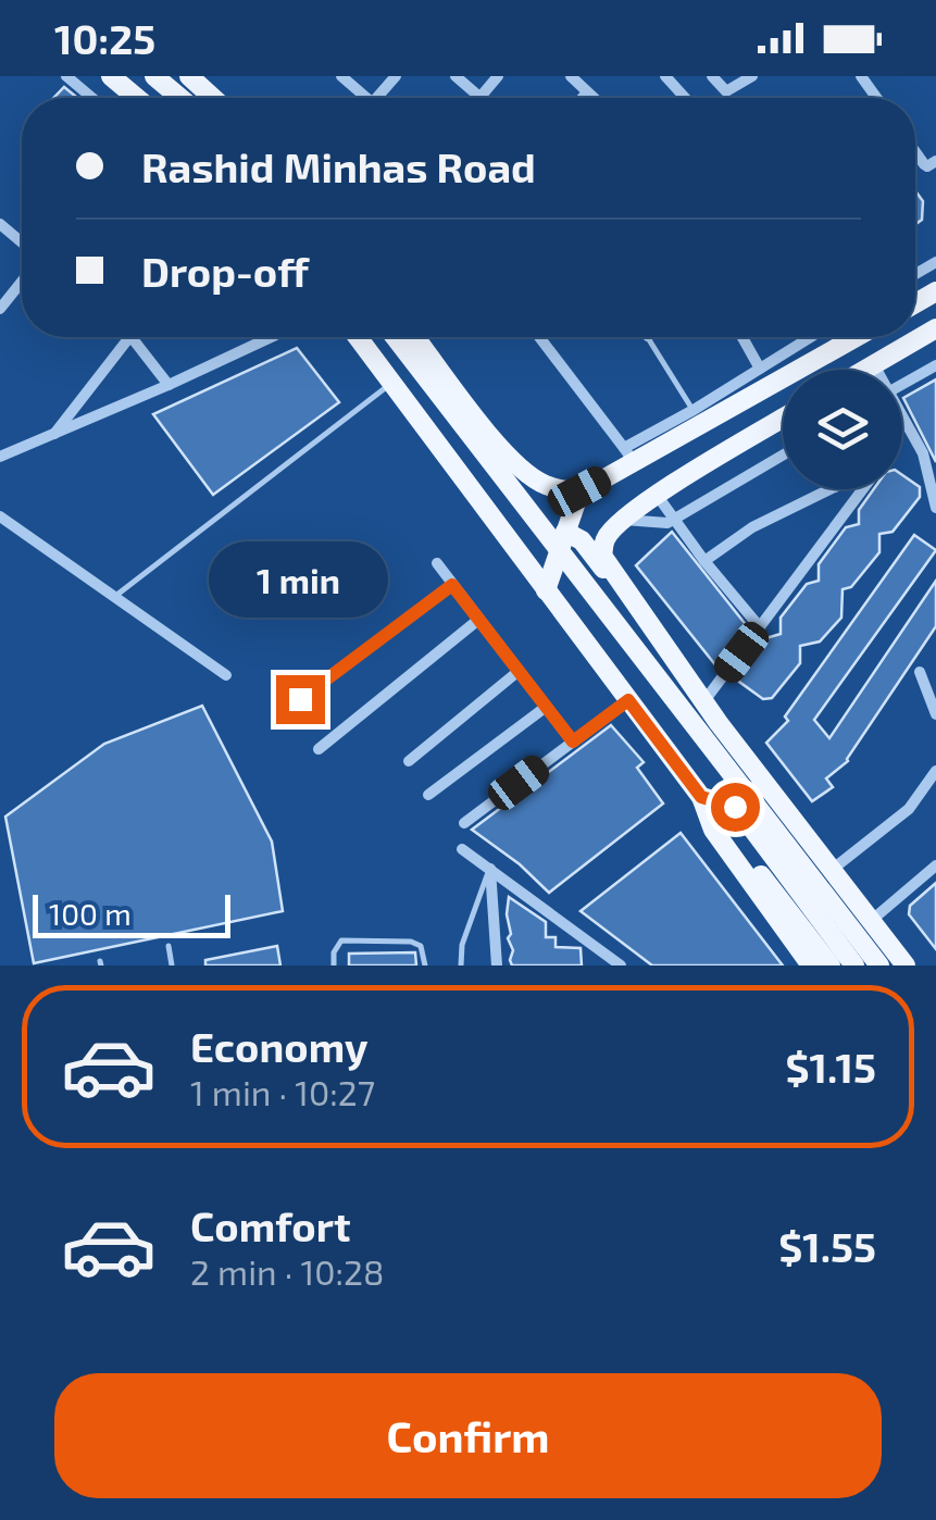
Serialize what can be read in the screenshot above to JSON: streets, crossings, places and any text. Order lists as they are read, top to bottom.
{
  "scale_bar": "100 m",
  "page": {
    "status": "10:25",
    "banner": ["Rashid Minhas Road", "Drop-off"],
    "bubble": "1 min",
    "scale": "100 m",
    "list": [
      {
        "name": "Economy",
        "note": "1 min · 10:27",
        "value": "$1.15"
      },
      {
        "name": "Comfort",
        "note": "2 min · 10:28",
        "value": "$1.55"
      }
    ],
    "buttons": "Confirm"
  }
}
